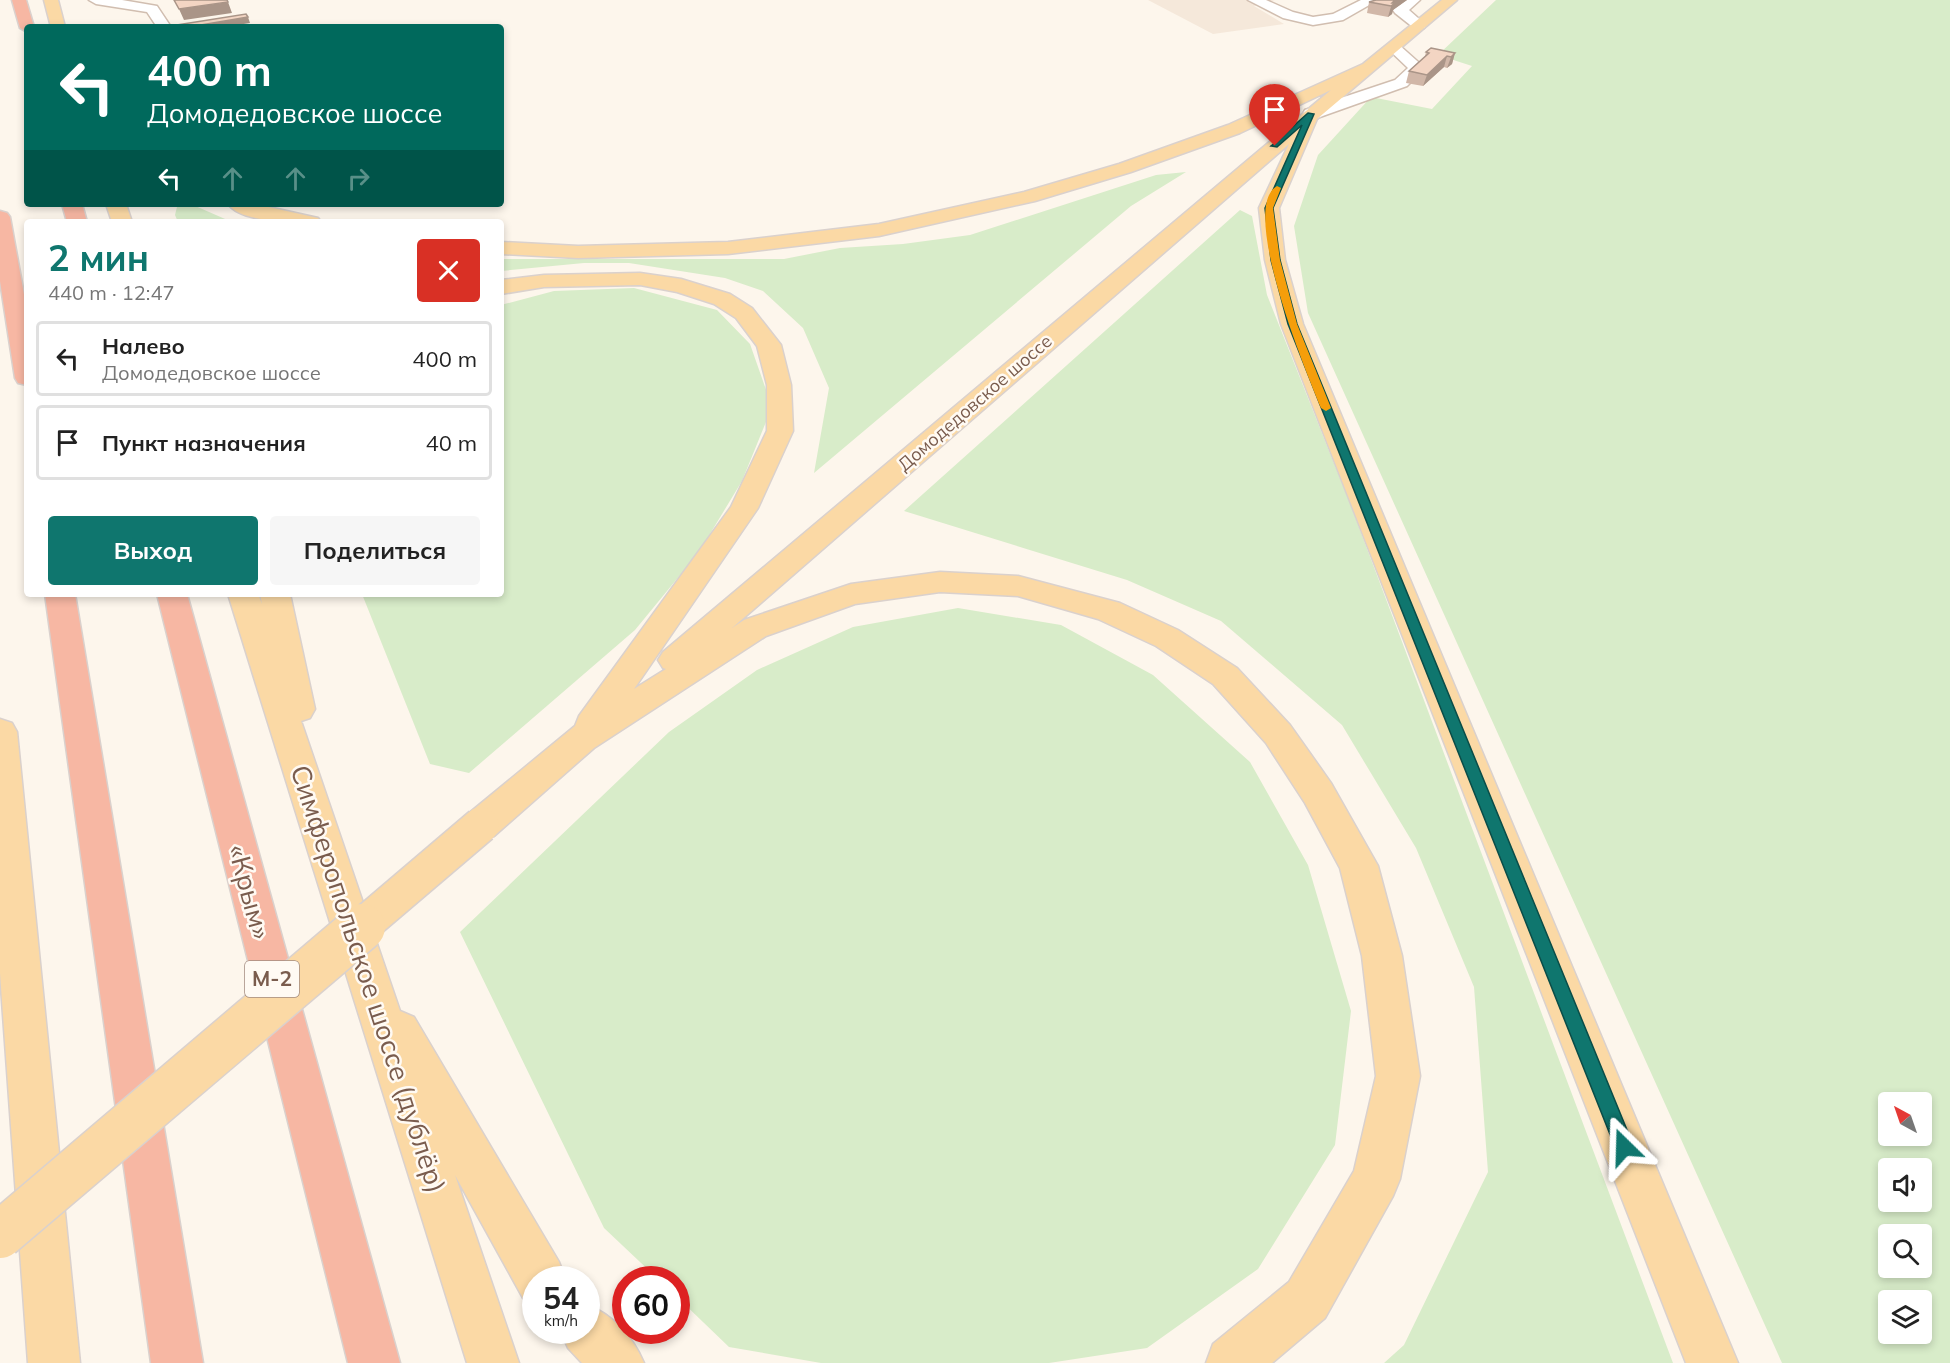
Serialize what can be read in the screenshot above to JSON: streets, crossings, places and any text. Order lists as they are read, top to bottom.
{
  "streets": {
    "highway": ["«Крым»", "М-2"],
    "main road": ["Домодедовское шоссе", "Симферопольское шоссе (дублёр)"]
  },
  "north": "top left",
  "page": {
    "turn": ["400 m", "Домодедовское шоссе"],
    "heading": ["2 мин", "440 m · 12:47"],
    "list": [
      {
        "name": "Налево",
        "note": "Домодедовское шоссе",
        "value": "400 m"
      },
      {
        "name": "Пункт назначения",
        "value": "40 m"
      }
    ],
    "buttons": ["Выход", "Поделиться"],
    "speed": "54 km/h",
    "limit": "60"
  }
}
